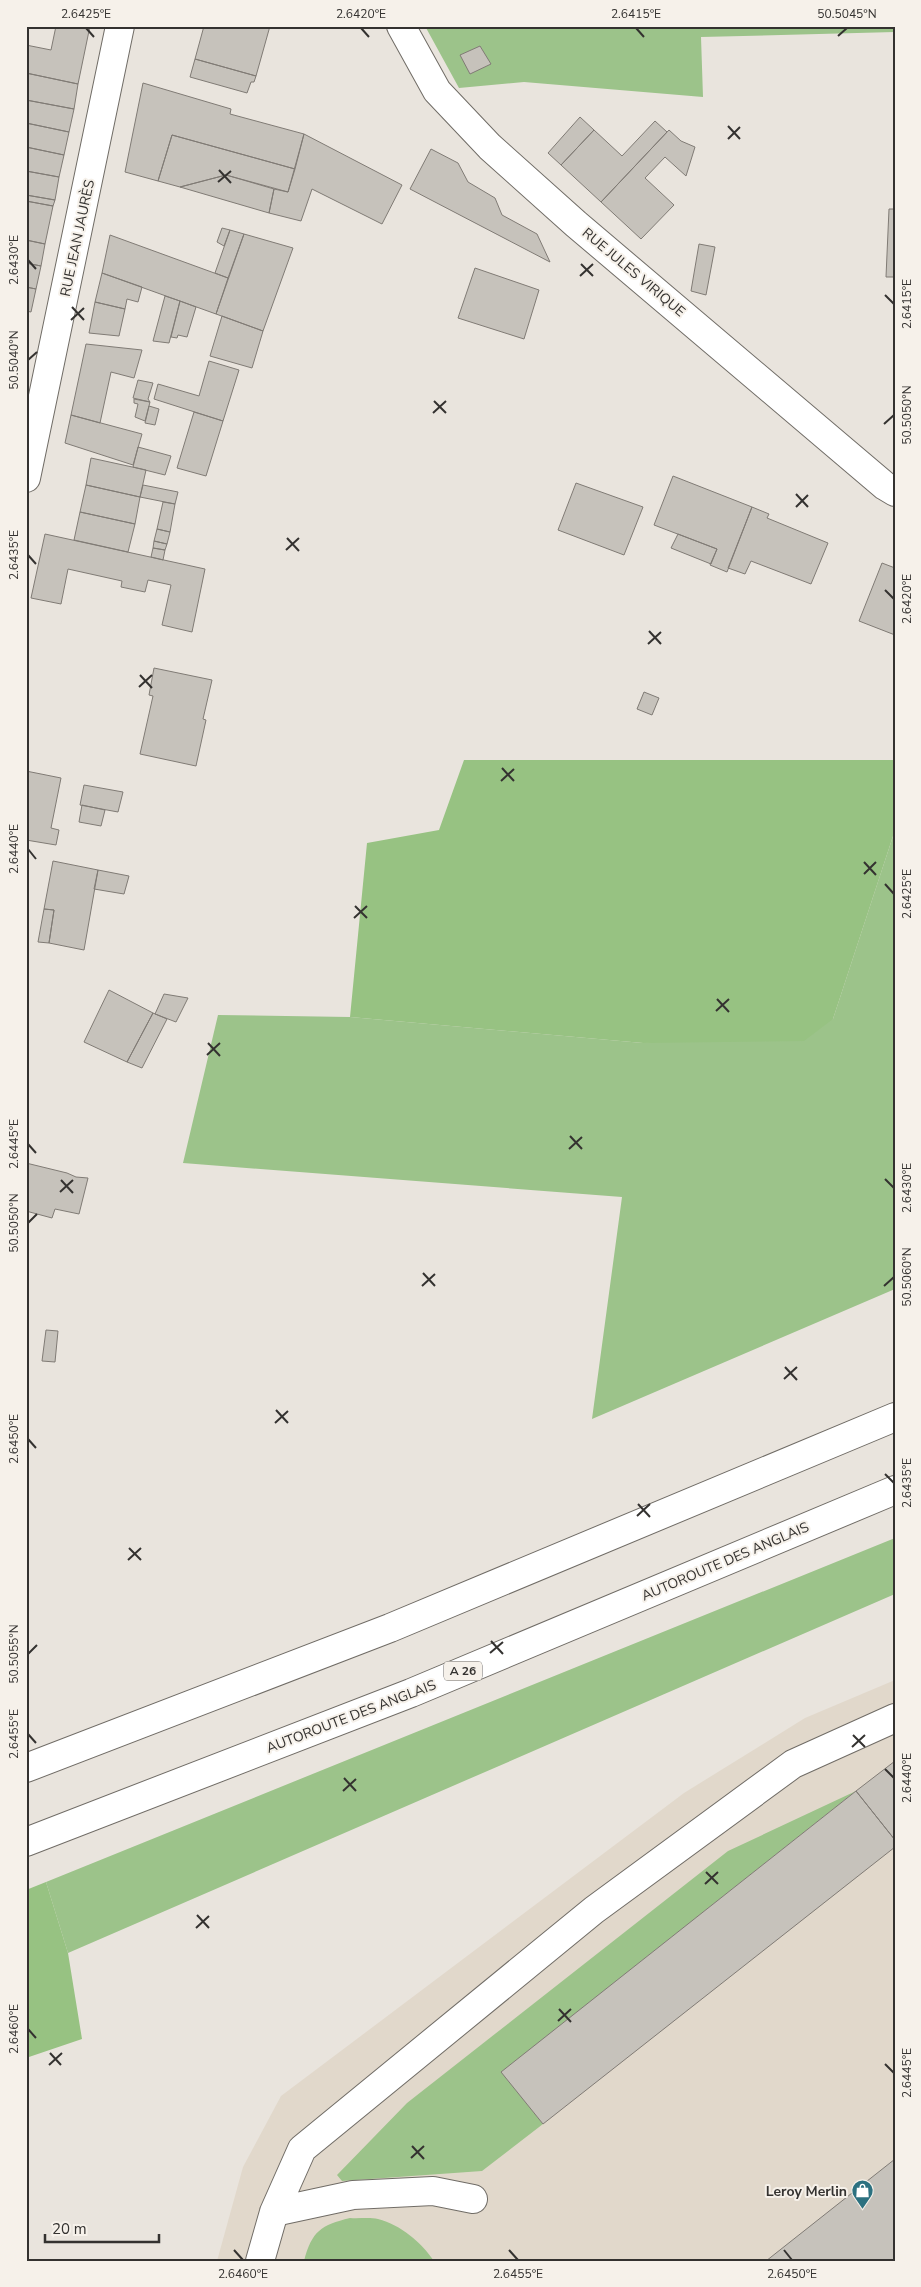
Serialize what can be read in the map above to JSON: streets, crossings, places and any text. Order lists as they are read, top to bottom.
{
  "streets": {
    "main road": [
      "RUE JEAN JAURÈS",
      "RUE JULES VIRIQUE",
      "AUTOROUTE DES ANGLAIS",
      "A 26"
    ]
  },
  "places": {
    "shop": ["Leroy Merlin"]
  },
  "scale_bar": "20 m",
  "coordinates": [
    "2.6425°E",
    "2.6420°E",
    "2.6415°E",
    "50.5045°N",
    "2.6430°E",
    "50.5040°N",
    "50.5050°N",
    "2.6435°E",
    "2.6440°E",
    "2.6445°E",
    "50.5060°N",
    "2.6450°E",
    "50.5055°N",
    "2.6455°E",
    "2.6460°E"
  ]
}
